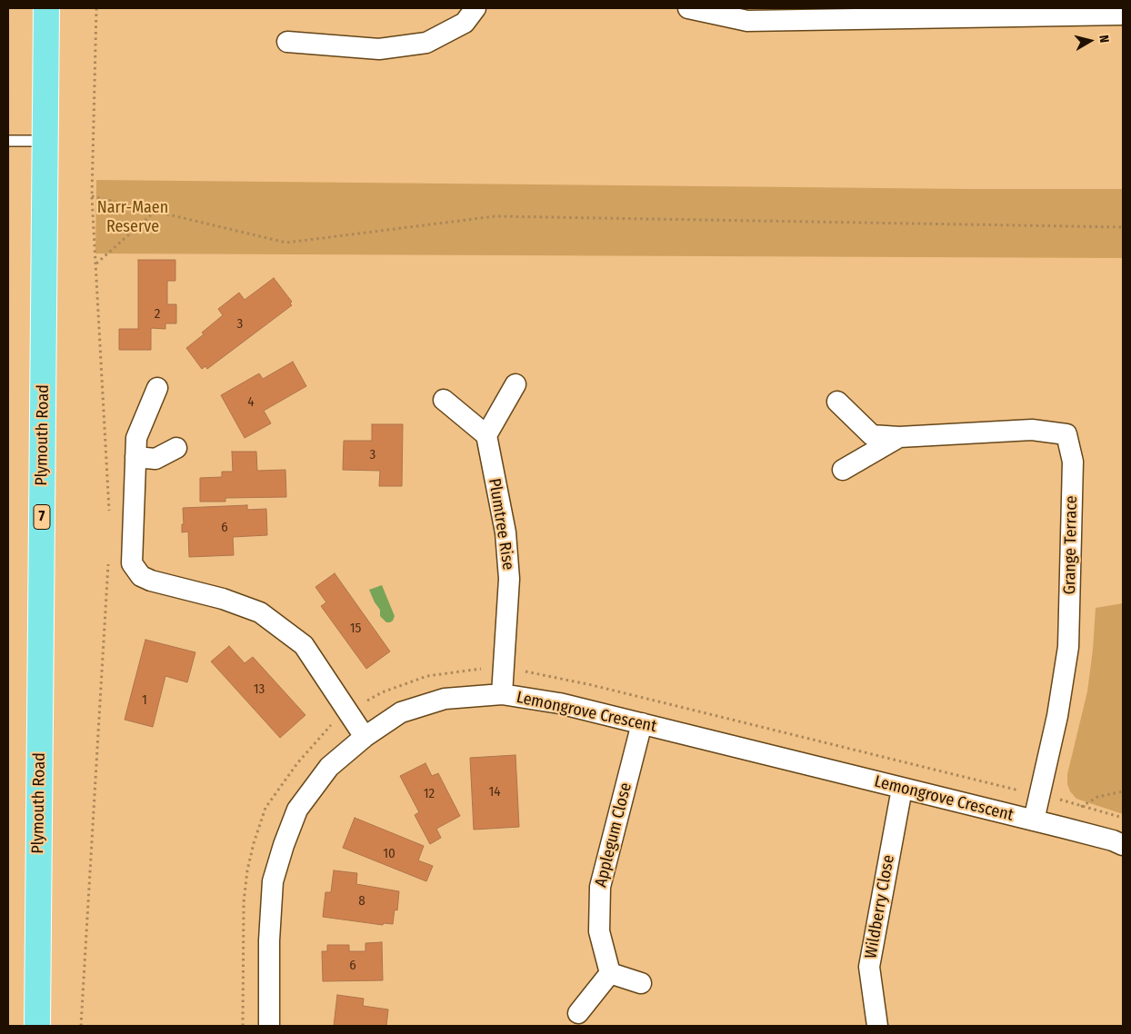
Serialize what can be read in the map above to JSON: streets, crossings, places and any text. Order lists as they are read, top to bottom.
{
  "streets": {
    "main road": ["Plymouth Road", "7"],
    "street": [
      "Plumtree Rise",
      "Grange Terrace",
      "Lemongrove Crescent",
      "Applegum Close",
      "Wildberry Close"
    ]
  },
  "crossings": [
    ["Plumtree Rise", "Lemongrove Crescent"],
    ["Grange Terrace", "Lemongrove Crescent"],
    ["Lemongrove Crescent", "Applegum Close"],
    ["Lemongrove Crescent", "Wildberry Close"]
  ],
  "parks": ["Narr-Maen Reserve"],
  "house_numbers": [
    "2",
    "3",
    "4",
    "3",
    "6",
    "15",
    "13",
    "1",
    "14",
    "12",
    "10",
    "8",
    "6"
  ],
  "north": "right"
}
